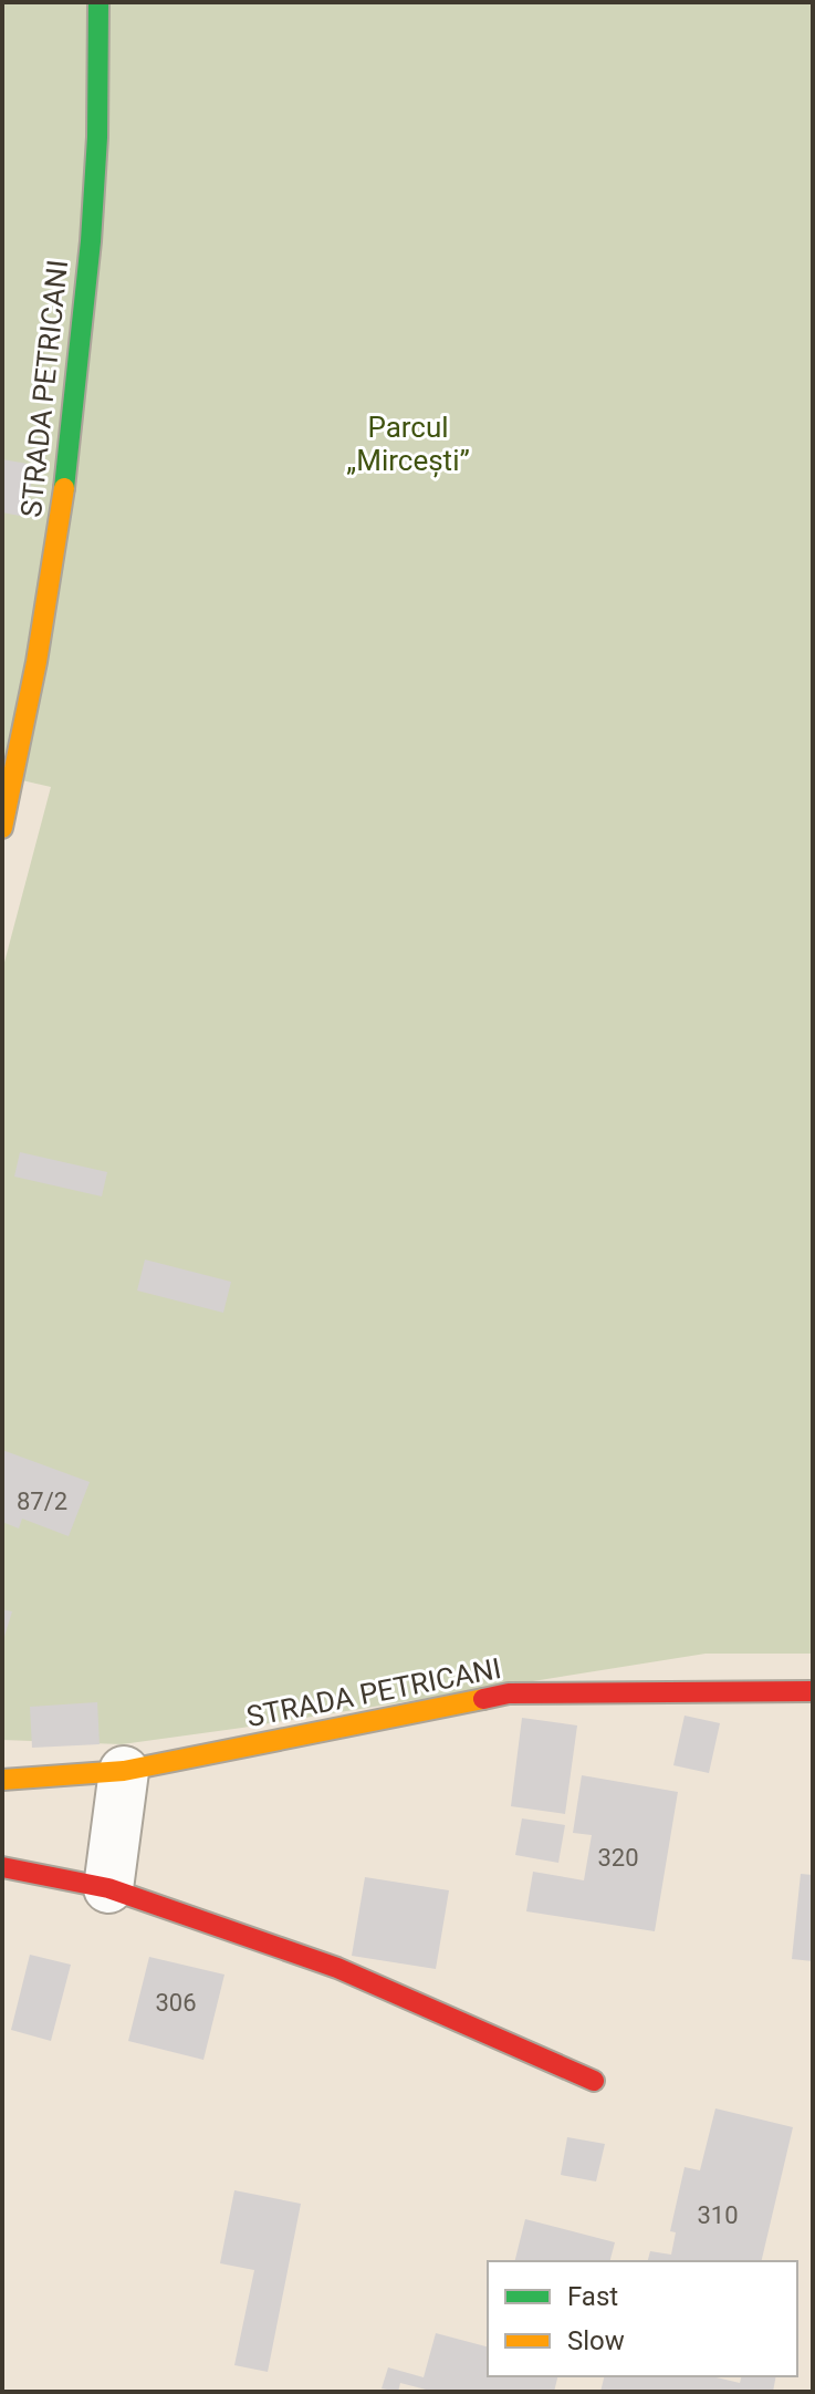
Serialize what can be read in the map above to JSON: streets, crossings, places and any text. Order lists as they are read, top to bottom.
{
  "streets": {
    "street": ["STRADA PETRICANI"]
  },
  "parks": ["Parcul „Mircești”"],
  "house_numbers": [
    "87/2",
    "320",
    "306",
    "310"
  ],
  "legend": ["Fast", "Slow"]
}
